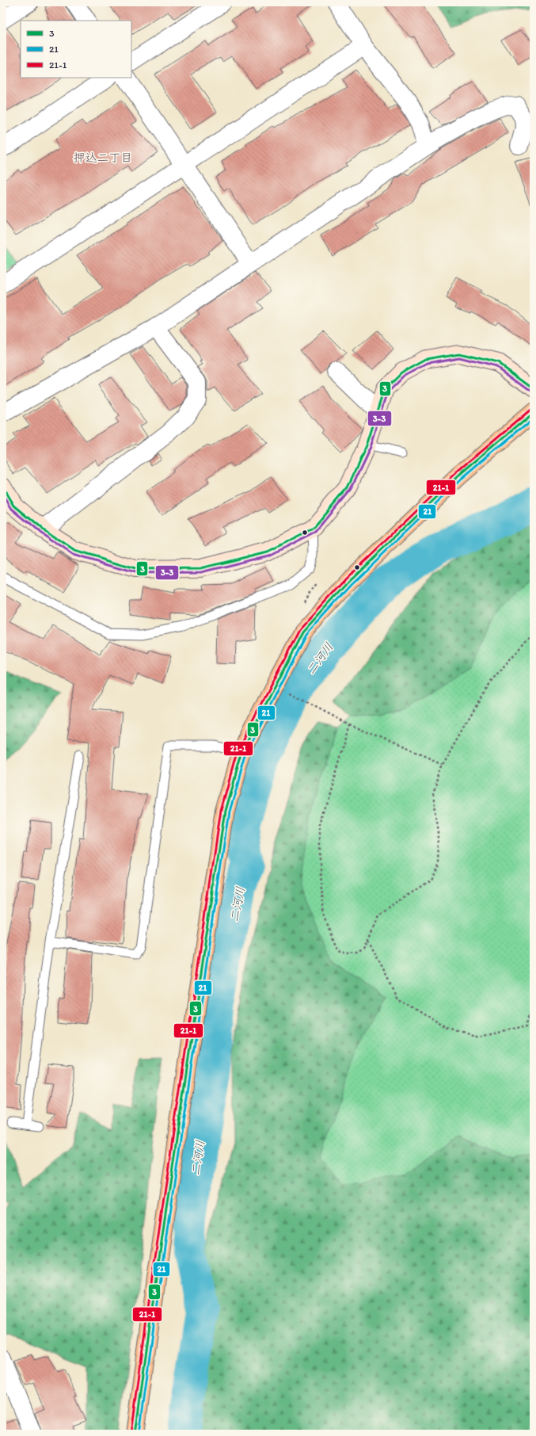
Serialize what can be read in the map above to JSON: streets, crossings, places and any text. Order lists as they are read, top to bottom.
{
  "districts": ["押込二丁目"],
  "water": ["二河川"],
  "lines": [
    "transit line 3",
    "transit line 3-3",
    "transit line 21-1",
    "transit line 21"
  ],
  "legend": ["3", "21", "21-1"]
}
